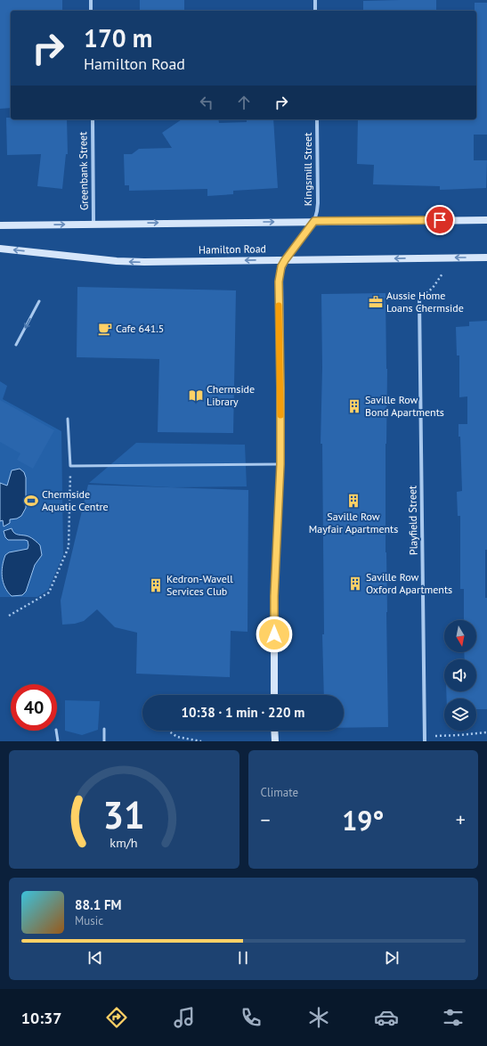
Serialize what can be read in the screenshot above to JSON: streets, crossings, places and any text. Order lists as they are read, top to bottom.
{
  "streets": {
    "main road": ["Hamilton Road"],
    "street": ["Kingsmill Street", "Greenbank Street", "Playfield Street"]
  },
  "places": {
    "office": ["Aussie Home Loans Chermside"],
    "cafe": ["Cafe 641.5"],
    "library": ["Chermside Library"],
    "building": [
      "Saville Row Bond Apartments",
      "Saville Row Mayfair Apartments",
      "Saville Row Oxford Apartments",
      "Kedron-Wavell Services Club"
    ],
    "sports": ["Chermside Aquatic Centre"]
  },
  "north": "bottom",
  "page": {
    "turn": ["170 m", "Hamilton Road"],
    "limit": "40",
    "trip": "10:38 · 1 min · 220 m",
    "tile": "Climate",
    "heat": ["−", "19°", "+"],
    "song": ["88.1 FM", "Music"],
    "tabs": "10:37",
    "gauge": ["31", "km/h"]
  }
}
